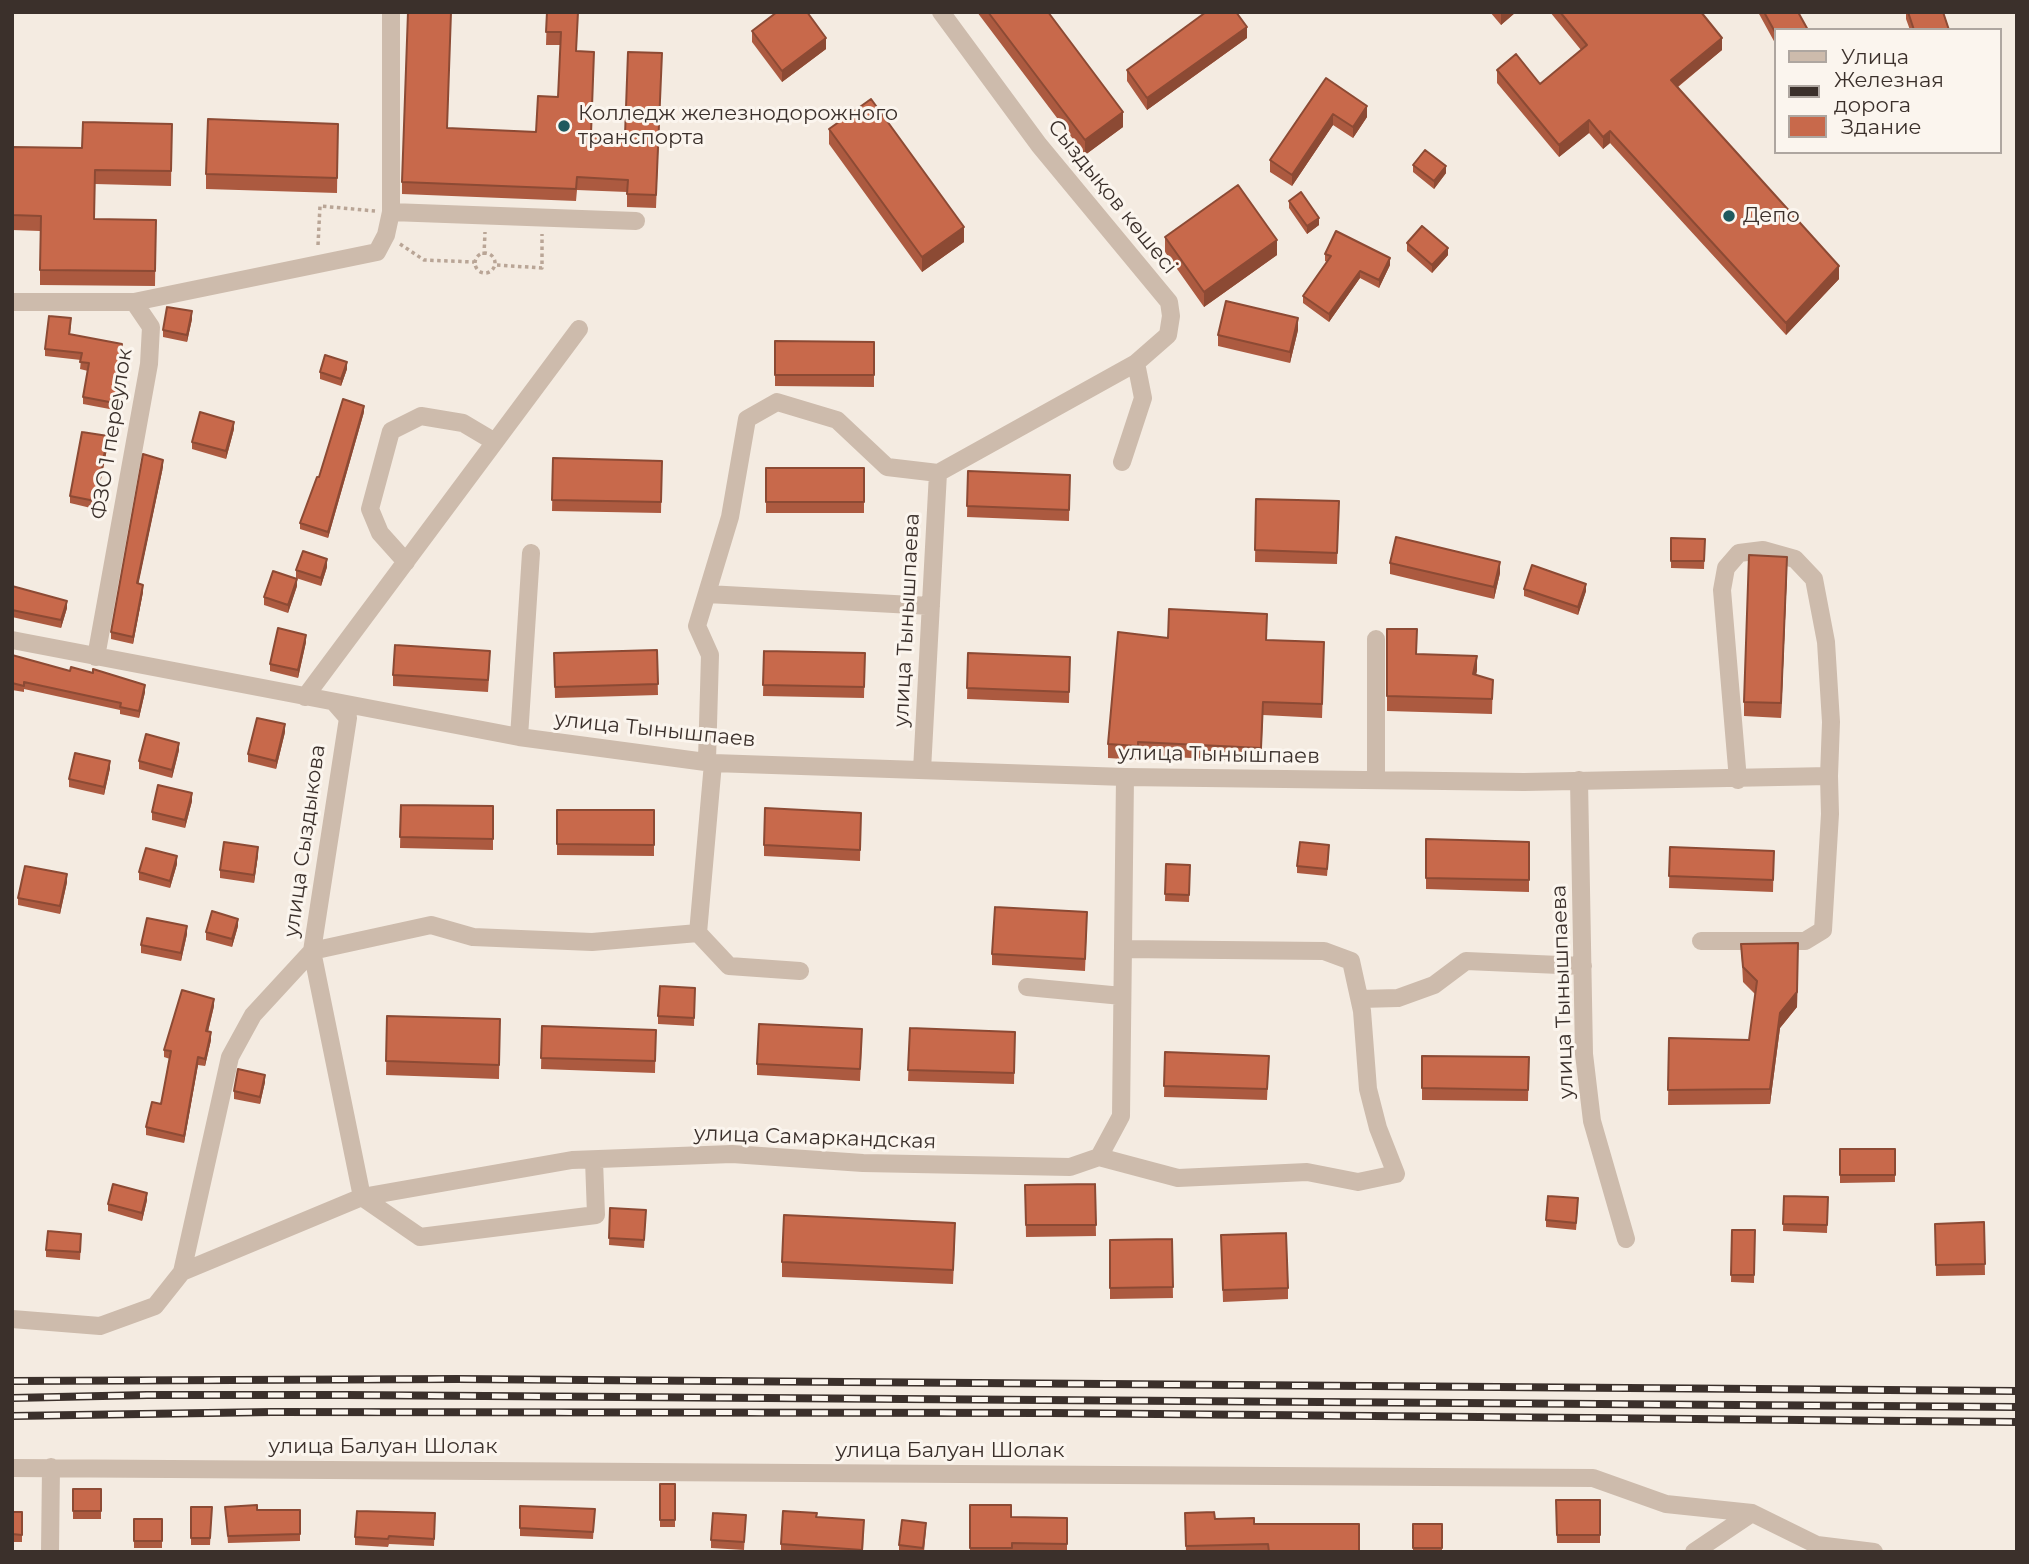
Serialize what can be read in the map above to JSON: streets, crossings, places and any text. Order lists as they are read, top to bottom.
{
  "streets": {
    "street": [
      "Сыздықов көшесі",
      "ФЗО 1 переулок",
      "улица Тынышпаева",
      "улица Тынышпаев",
      "улица Сыздыкова",
      "улица Самаркандская",
      "улица Балуан Шолак"
    ]
  },
  "crossings": [
    ["Сыздықов көшесі", "улица Тынышпаева"],
    ["улица Тынышпаева", "улица Тынышпаев"],
    ["улица Тынышпаев", "улица Сыздыкова"],
    ["улица Сыздыкова", "улица Самаркандская"]
  ],
  "places": ["Колледж железнодорожного транспорта", "Депо"],
  "legend": ["Улица", "Железная дорога", "Здание"]
}
